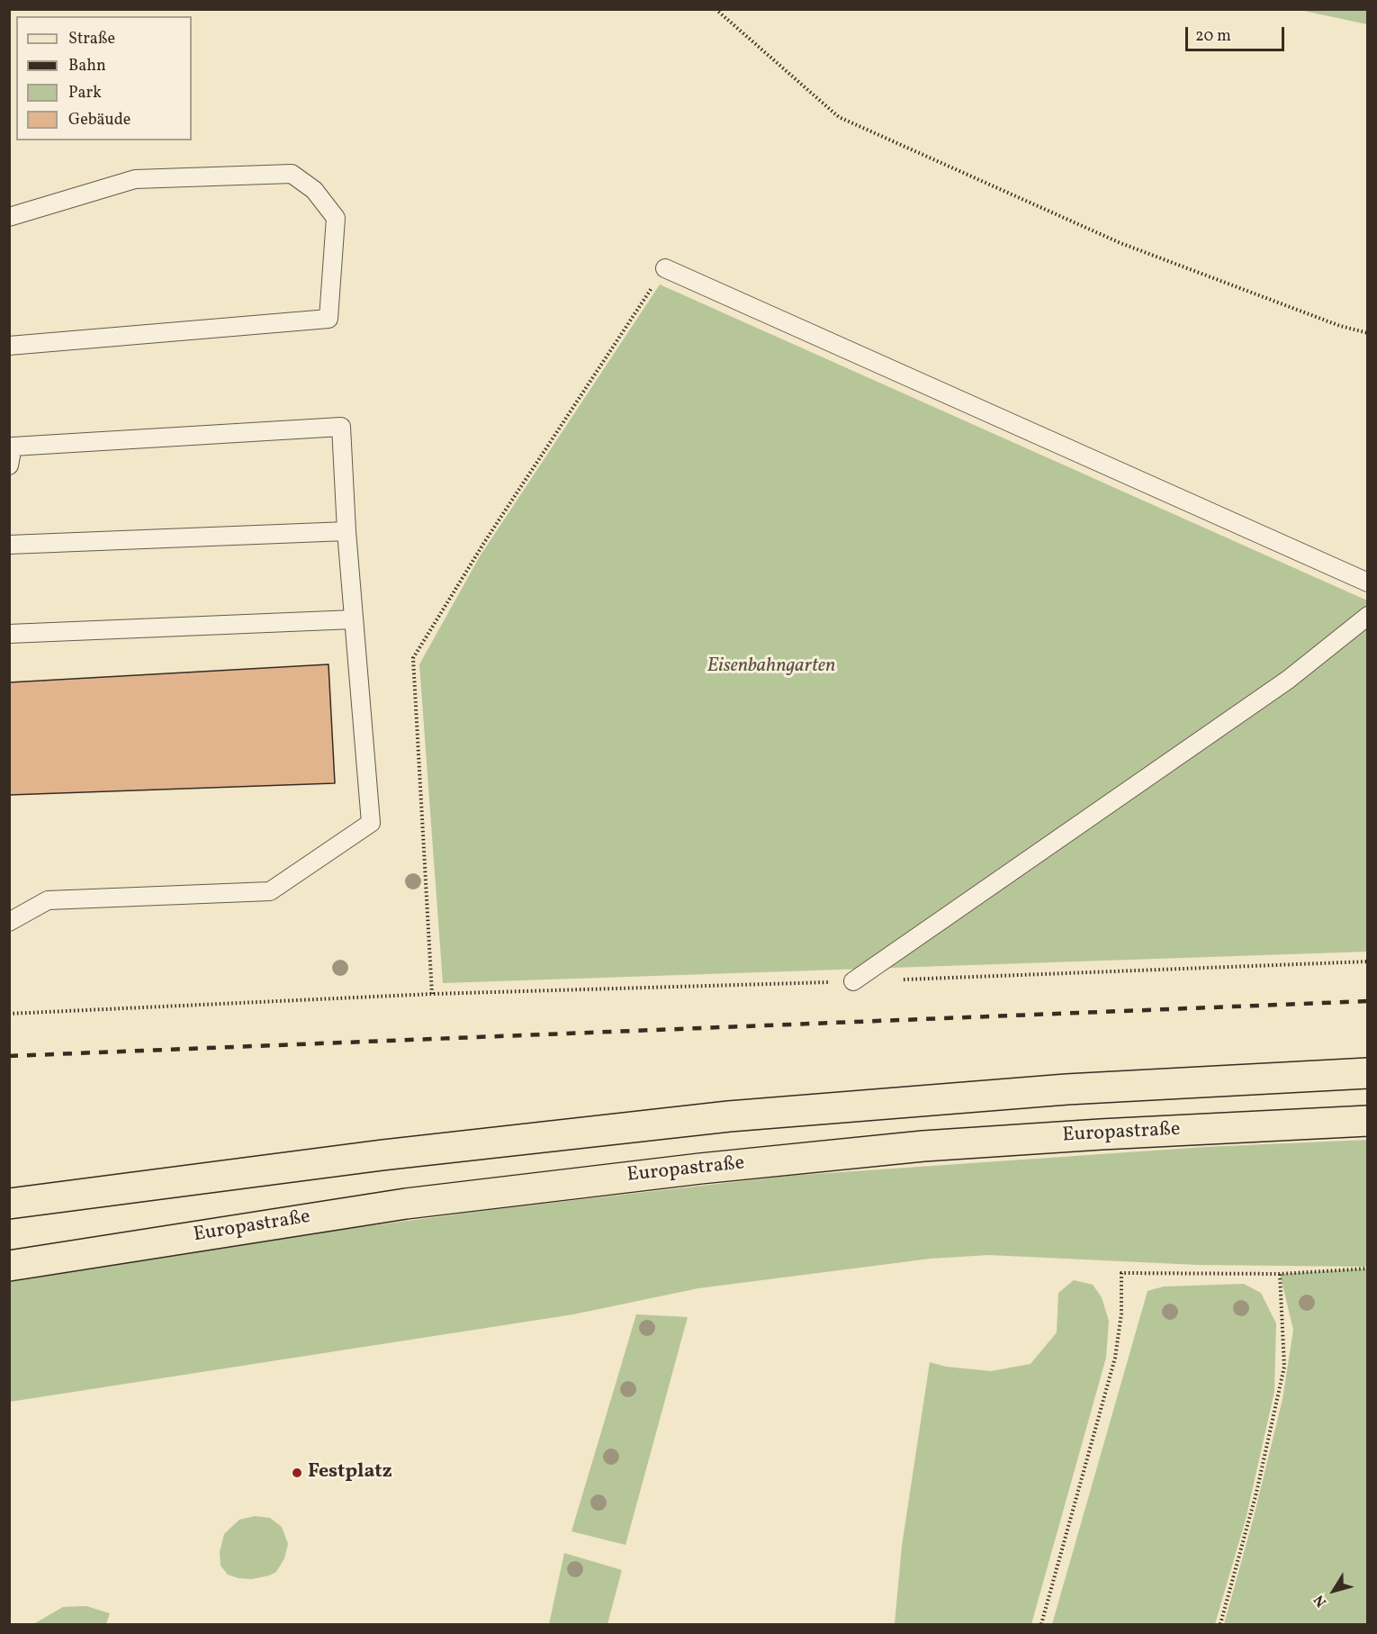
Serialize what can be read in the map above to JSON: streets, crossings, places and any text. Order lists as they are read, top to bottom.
{
  "streets": {
    "main road": ["Europastraße"]
  },
  "parks": ["Eisenbahngarten"],
  "places": ["Festplatz"],
  "legend": [
    "Straße",
    "Bahn",
    "Park",
    "Gebäude"
  ],
  "scale_bar": "20 m",
  "north": "bottom left"
}
